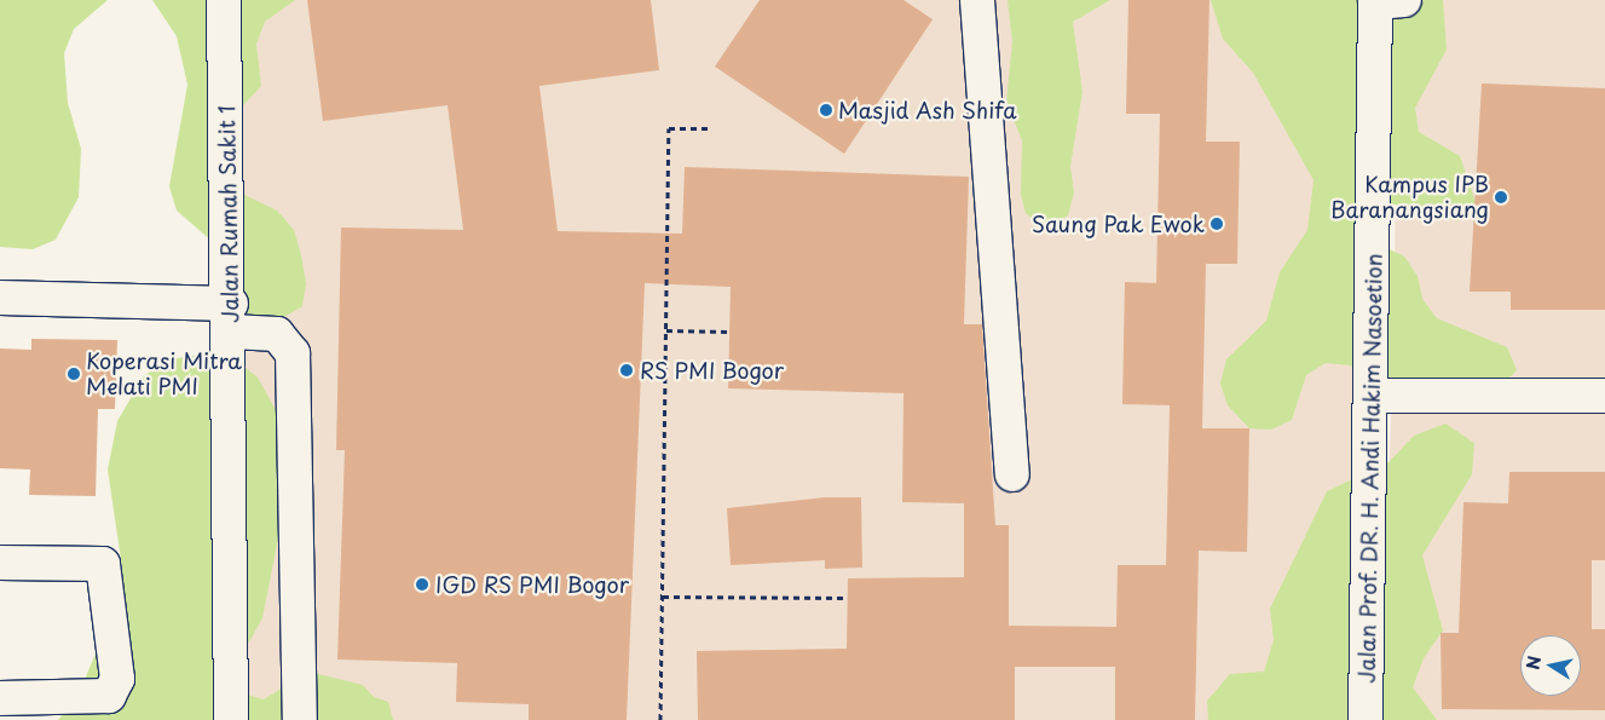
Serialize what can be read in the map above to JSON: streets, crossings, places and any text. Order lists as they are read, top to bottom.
{
  "streets": {
    "street": ["Jalan Rumah Sakit 1", "Jalan Prof. DR. H. Andi Hakim Nasoetion"]
  },
  "places": [
    "Masjid Ash Shifa",
    "Kampus IPB Baranangsiang",
    "Saung Pak Ewok",
    "RS PMI Bogor",
    "Koperasi Mitra Melati PMI",
    "IGD RS PMI Bogor"
  ],
  "north": "left"
}
